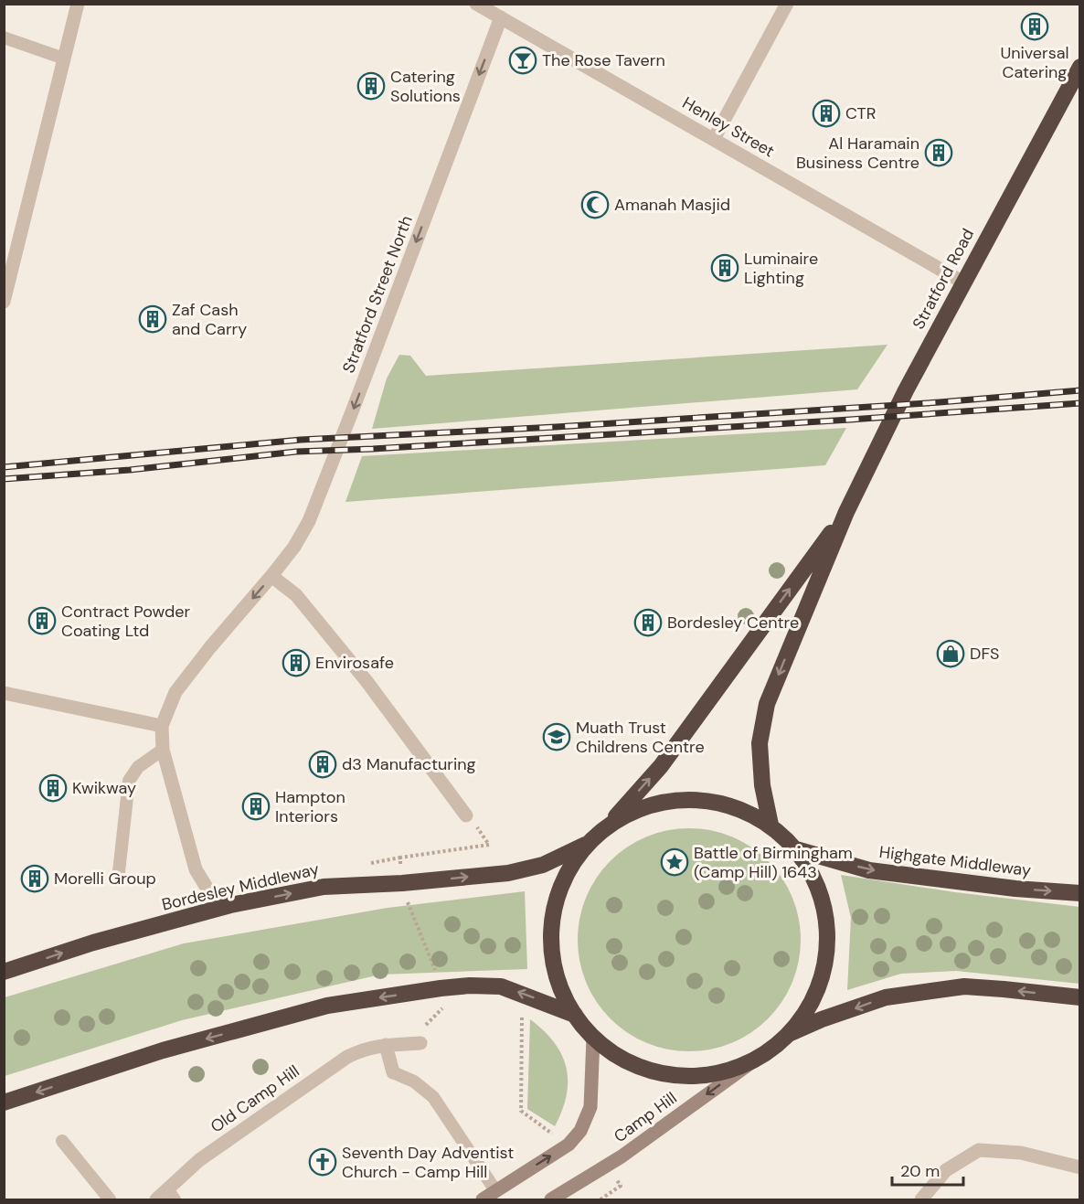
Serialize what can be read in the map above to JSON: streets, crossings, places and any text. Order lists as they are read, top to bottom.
{
  "streets": {
    "highway": ["Stratford Road", "Highgate Middleway", "Bordesley Middleway"],
    "main road": ["Camp Hill"],
    "street": ["Henley Street", "Stratford Street North", "Old Camp Hill"]
  },
  "crossings": [
    ["Henley Street", "Stratford Road"],
    ["Henley Street", "Stratford Street North"],
    ["Stratford Street North", "Bordesley Middleway"]
  ],
  "one_way": ["Stratford Street North", "Camp Hill"],
  "places": {
    "building": [
      "Universal Catering",
      "Catering Solutions",
      "CTR",
      "Al Haramain Business Centre",
      "Luminaire Lighting",
      "Zaf Cash and Carry",
      "Contract Powder Coating Ltd",
      "Bordesley Centre",
      "Envirosafe",
      "d3 Manufacturing",
      "Kwikway",
      "Hampton Interiors",
      "Morelli Group"
    ],
    "bar": ["The Rose Tavern"],
    "mosque": ["Amanah Masjid"],
    "shop": ["DFS"],
    "school or university": ["Muath Trust Childrens Centre"],
    "place": ["Battle of Birmingham (Camp Hill) 1643"],
    "church": ["Seventh Day Adventist Church - Camp Hill"]
  },
  "scale_bar": "20 m"
}
